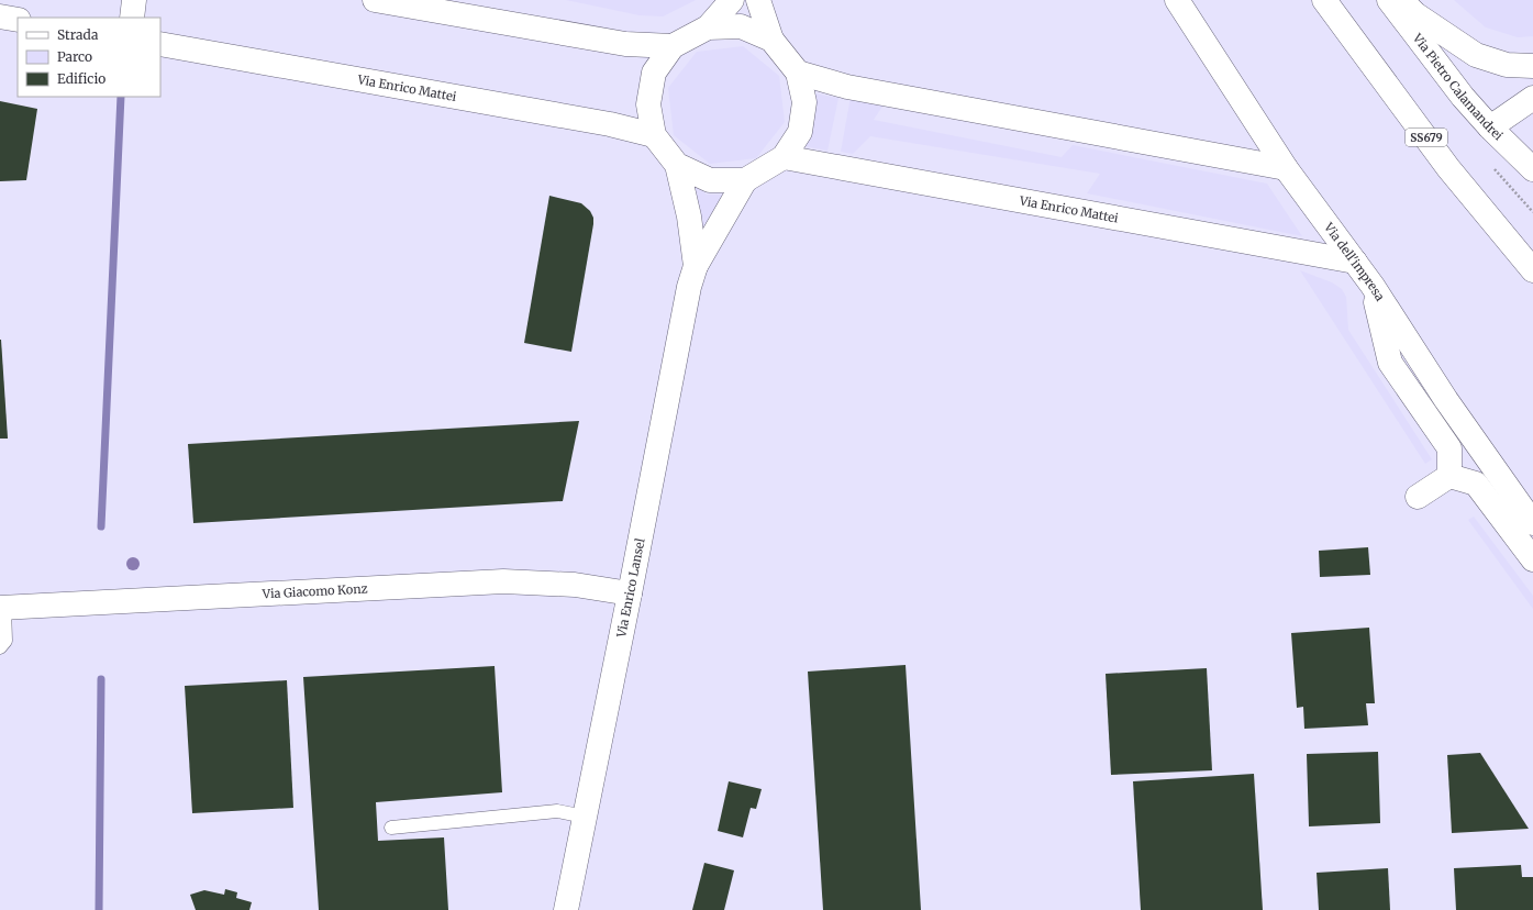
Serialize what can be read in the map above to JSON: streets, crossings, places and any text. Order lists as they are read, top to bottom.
{
  "streets": {
    "street": [
      "Via Pietro Calamandrei",
      "Via Enrico Mattei",
      "SS679",
      "Via dell'impresa",
      "Via Enrico Lansel",
      "Via Giacomo Konz"
    ]
  },
  "crossings": [
    ["Via Enrico Mattei", "Via dell'impresa"],
    ["Via Enrico Mattei", "Via Enrico Lansel"],
    ["Via Enrico Lansel", "Via Giacomo Konz"]
  ],
  "legend": ["Strada", "Parco", "Edificio"]
}
